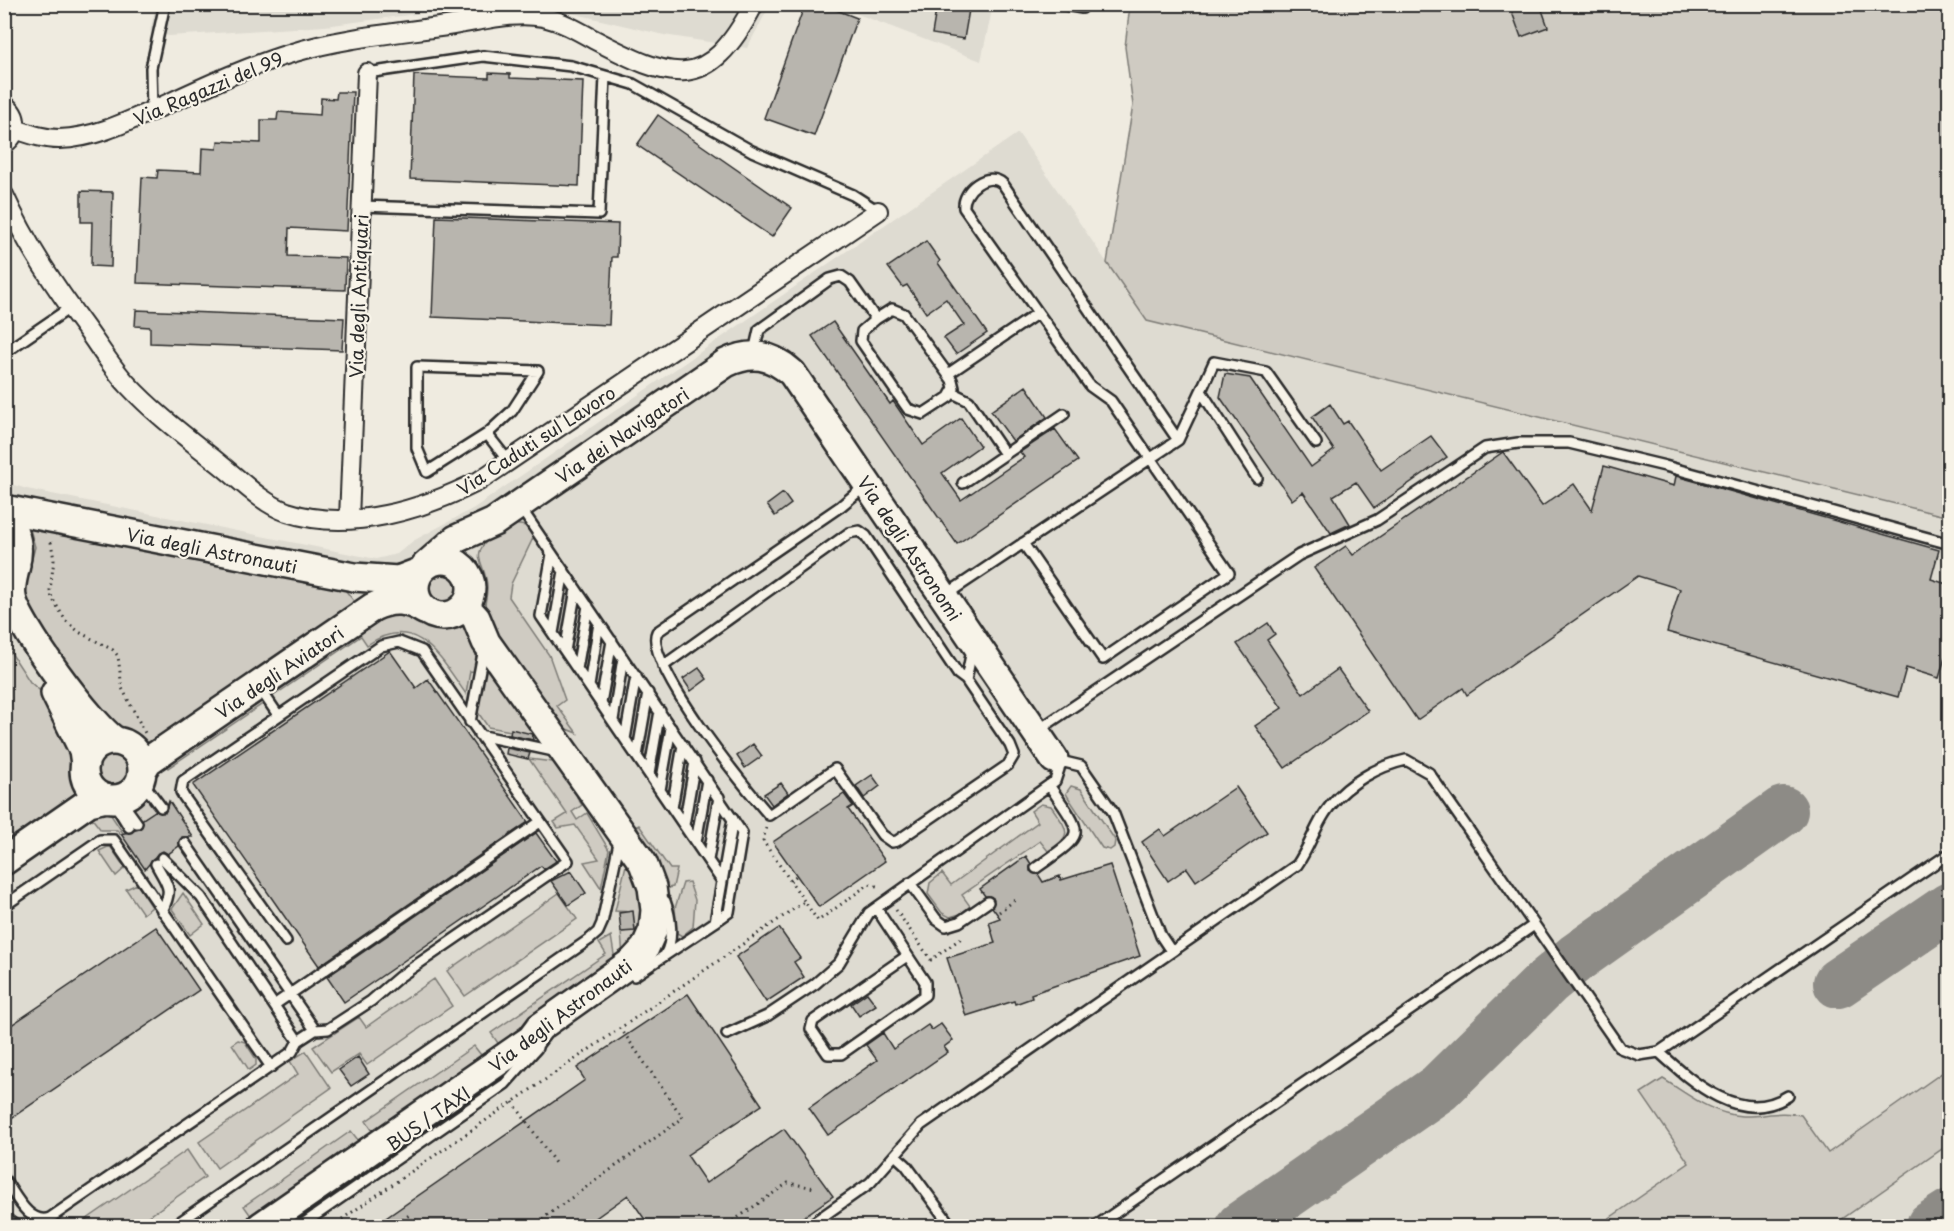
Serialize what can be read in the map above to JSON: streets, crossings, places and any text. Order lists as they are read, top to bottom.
{
  "streets": {
    "street": [
      "Via Ragazzi del 99",
      "Via degli Antiquari",
      "Via dei Navigatori",
      "Via Caduti sul Lavoro",
      "Via degli Astronomi",
      "Via degli Astronauti",
      "Via degli Aviatori"
    ],
    "lane": ["BUS / TAXI"]
  },
  "crossings": [
    ["Via degli Antiquari", "Via Caduti sul Lavoro"],
    ["Via dei Navigatori", "Via degli Astronomi"],
    ["Via dei Navigatori", "Via degli Astronauti"],
    ["Via dei Navigatori", "Via degli Aviatori"],
    ["Via degli Astronauti", "Via degli Aviatori"]
  ]
}
